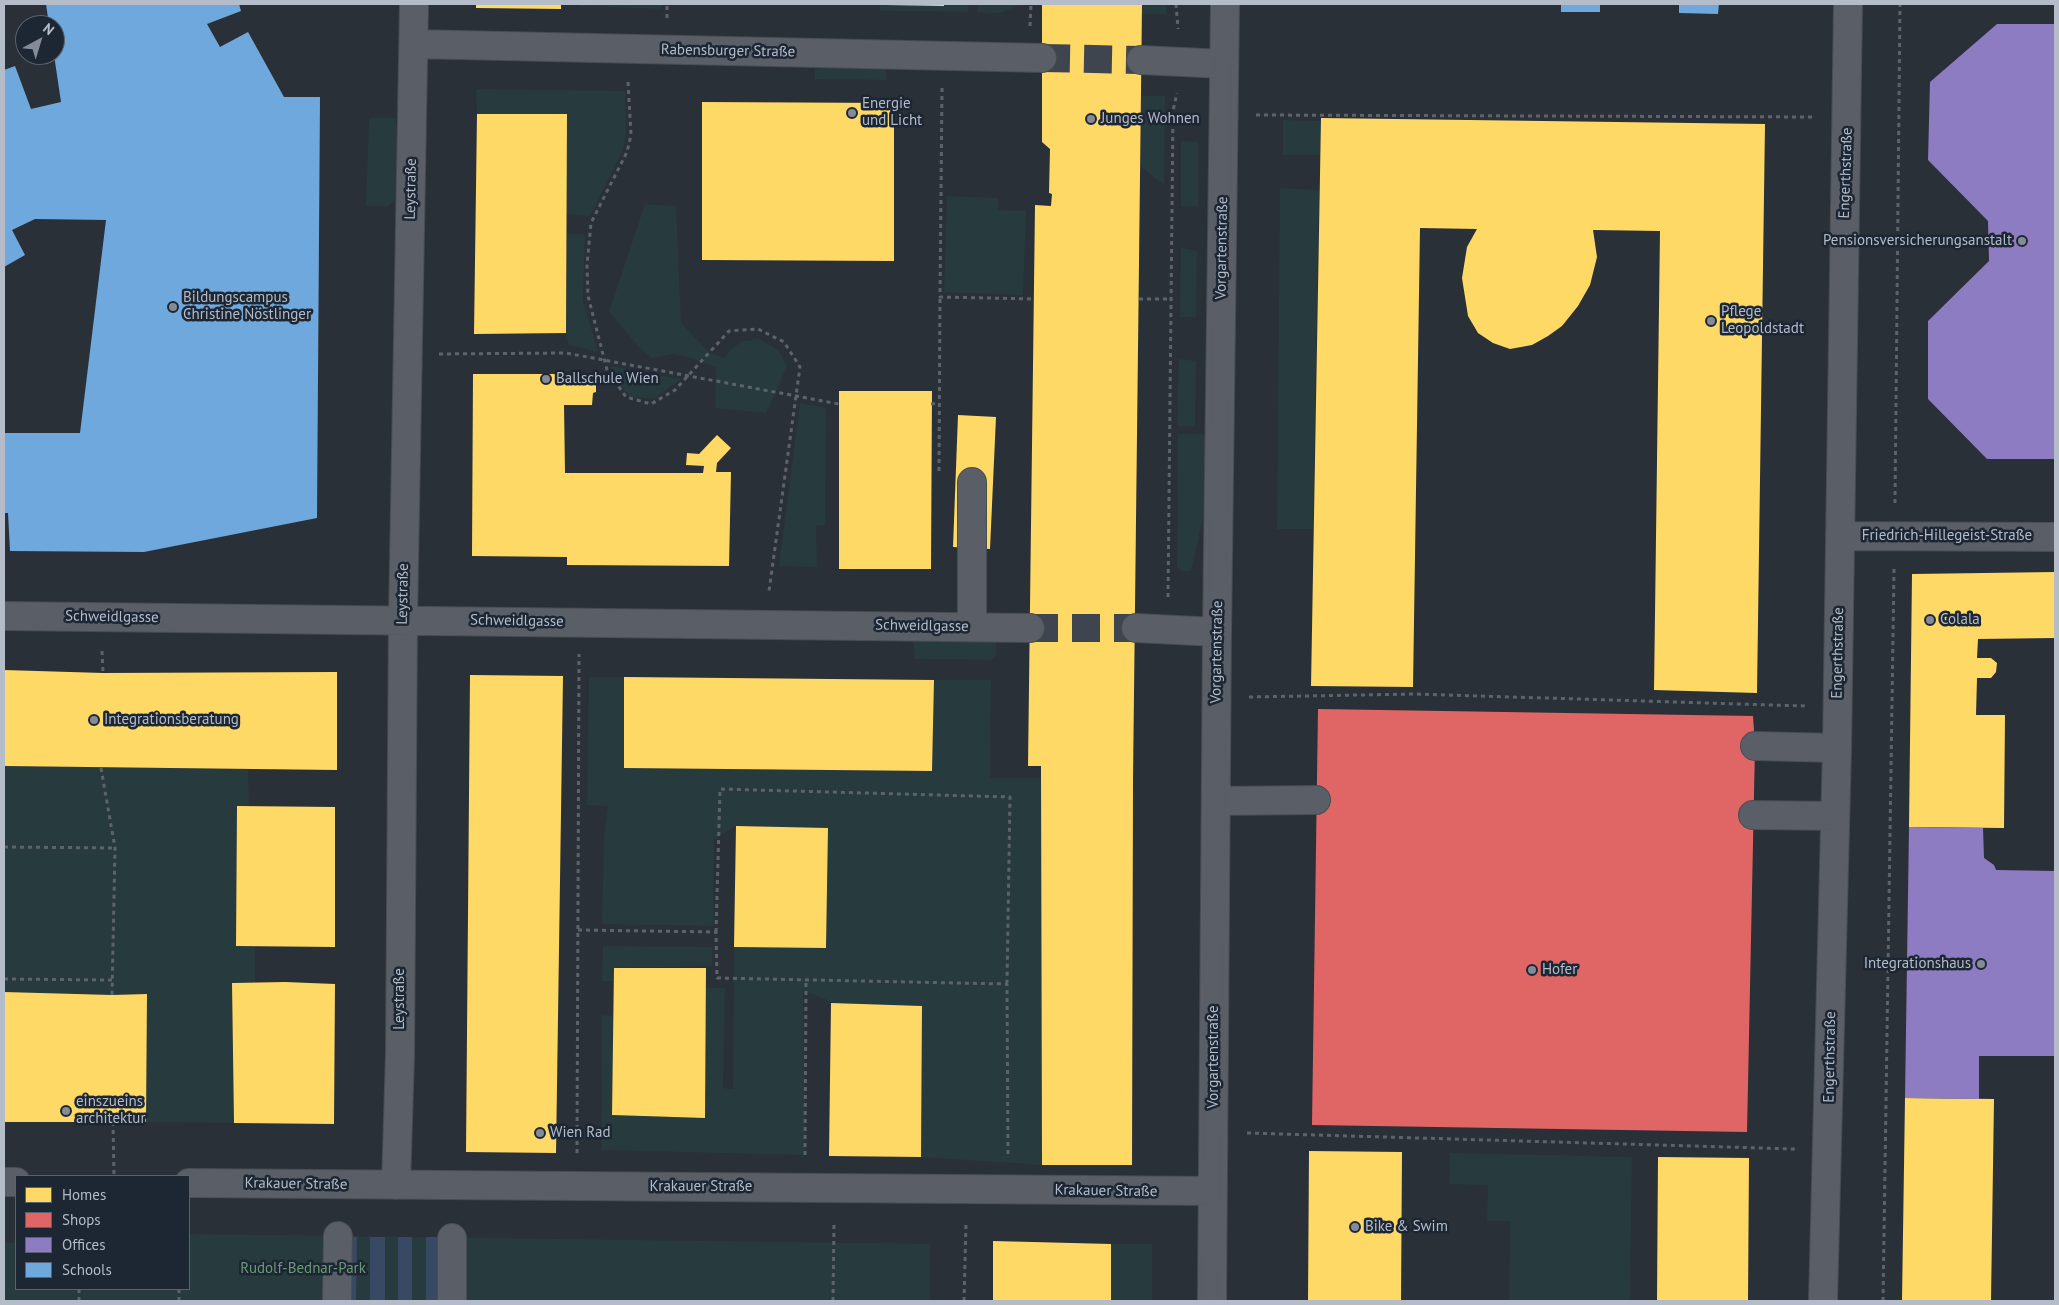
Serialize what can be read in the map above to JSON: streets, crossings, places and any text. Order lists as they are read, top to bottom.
{
  "streets": {
    "street": [
      "Rabensburger Straße",
      "Engerthstraße",
      "Leystraße",
      "Vorgartenstraße",
      "Friedrich-Hillegeist-Straße",
      "Schweidlgasse",
      "Krakauer Straße"
    ]
  },
  "crossings": [
    ["Rabensburger Straße", "Leystraße"],
    ["Engerthstraße", "Friedrich-Hillegeist-Straße"],
    ["Leystraße", "Schweidlgasse"],
    ["Leystraße", "Krakauer Straße"],
    ["Vorgartenstraße", "Krakauer Straße"]
  ],
  "parks": ["Rudolf-Bednar-Park"],
  "places": [
    "Energie und Licht",
    "Junges Wohnen",
    "Pensionsversicherungsanstalt",
    "Bildungscampus Christine Nöstlinger",
    "Pflege Leopoldstadt",
    "Ballschule Wien",
    "Colala",
    "Integrationsberatung",
    "Integrationshaus",
    "Hofer",
    "einszueins architektur",
    "Wien Rad",
    "Bike & Swim"
  ],
  "legend": [
    "Homes",
    "Shops",
    "Offices",
    "Schools"
  ],
  "north": "top right"
}
